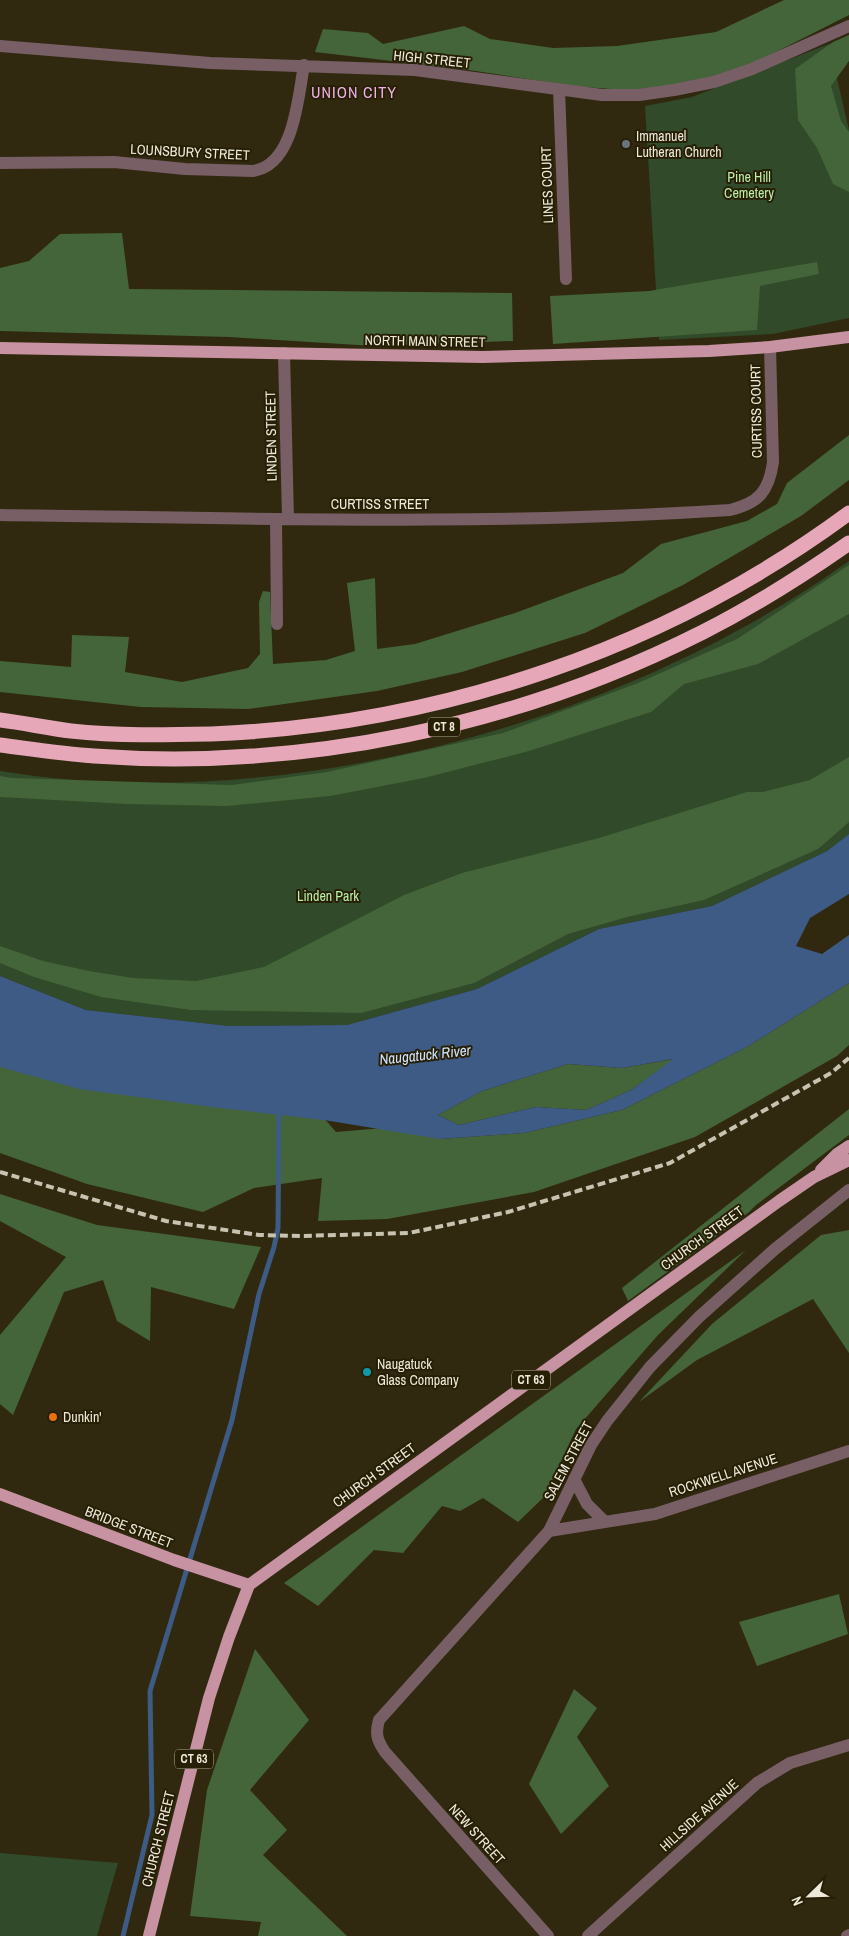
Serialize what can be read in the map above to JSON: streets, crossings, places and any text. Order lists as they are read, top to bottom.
{
  "streets": {
    "highway": ["CT 8"],
    "main road": [
      "NORTH MAIN STREET",
      "CHURCH STREET",
      "CT 63",
      "BRIDGE STREET"
    ],
    "street": [
      "HIGH STREET",
      "LOUNSBURY STREET",
      "LINES COURT",
      "CURTISS COURT",
      "LINDEN STREET",
      "CURTISS STREET",
      "SALEM STREET",
      "ROCKWELL AVENUE",
      "HILLSIDE AVENUE",
      "NEW STREET"
    ]
  },
  "crossings": [
    ["HIGH STREET", "LOUNSBURY STREET"],
    ["HIGH STREET", "LINES COURT"],
    ["NORTH MAIN STREET", "CURTISS COURT"],
    ["NORTH MAIN STREET", "LINDEN STREET"],
    ["CURTISS COURT", "CURTISS STREET"],
    ["LINDEN STREET", "CURTISS STREET"],
    ["CHURCH STREET", "BRIDGE STREET"],
    ["SALEM STREET", "ROCKWELL AVENUE"],
    ["SALEM STREET", "NEW STREET"]
  ],
  "districts": ["UNION CITY"],
  "water": ["Naugatuck River"],
  "parks": ["Pine Hill Cemetery", "Linden Park"],
  "places": ["Immanuel Lutheran Church", "Naugatuck Glass Company", "Dunkin'"],
  "north": "bottom left"
}
